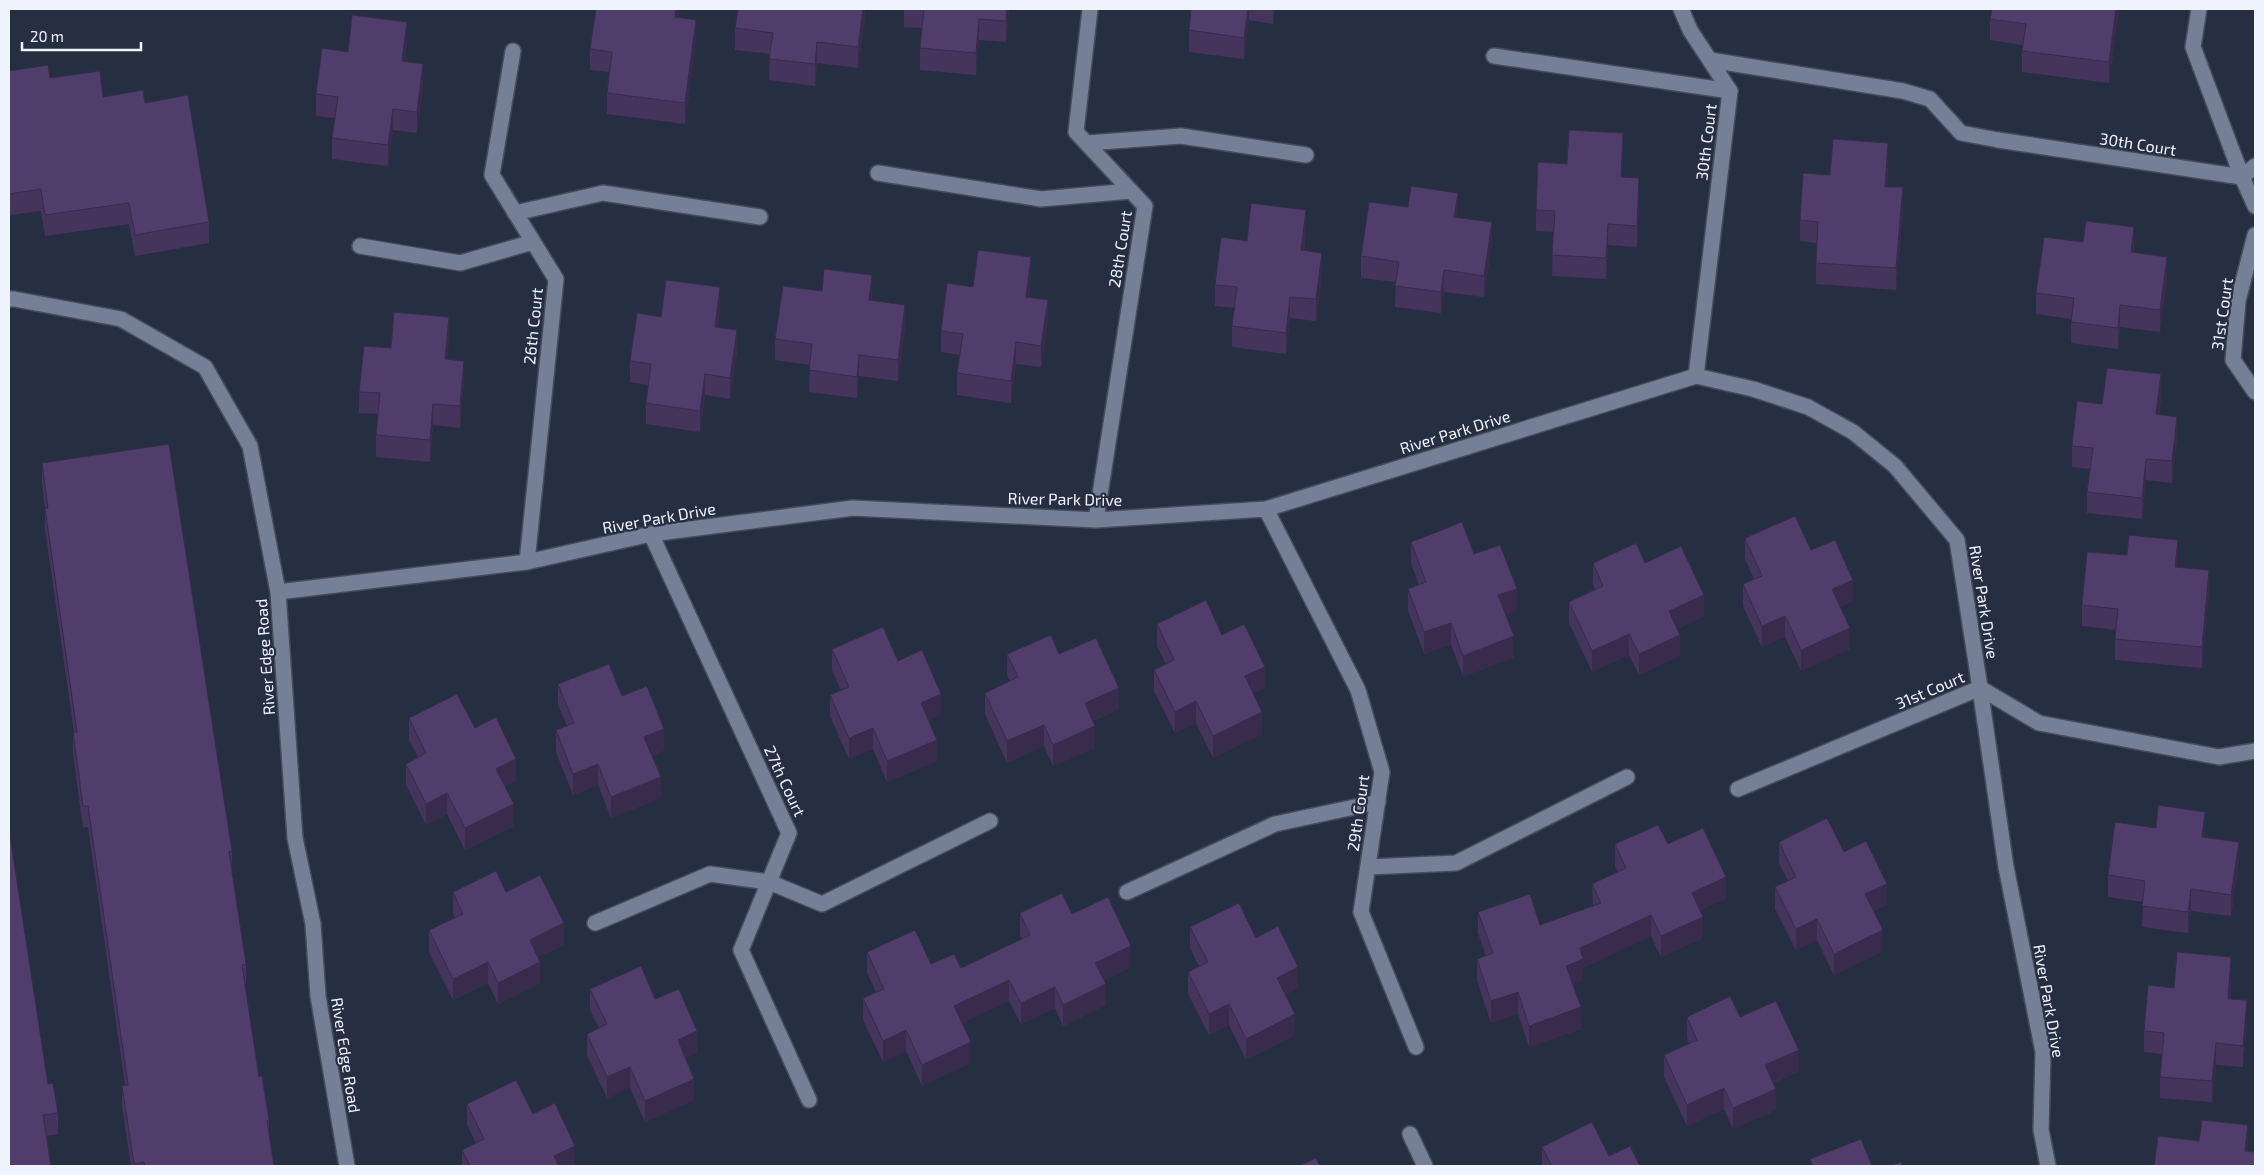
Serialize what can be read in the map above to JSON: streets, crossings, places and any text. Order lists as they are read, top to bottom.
{
  "streets": {
    "street": [
      "30th Court",
      "28th Court",
      "31st Court",
      "26th Court",
      "River Park Drive",
      "River Edge Road",
      "27th Court",
      "29th Court"
    ]
  },
  "crossings": [
    ["30th Court", "River Park Drive"],
    ["28th Court", "River Park Drive"],
    ["31st Court", "River Park Drive"],
    ["26th Court", "River Park Drive"],
    ["River Park Drive", "River Edge Road"],
    ["River Park Drive", "27th Court"],
    ["River Park Drive", "29th Court"]
  ],
  "scale_bar": "20 m"
}
